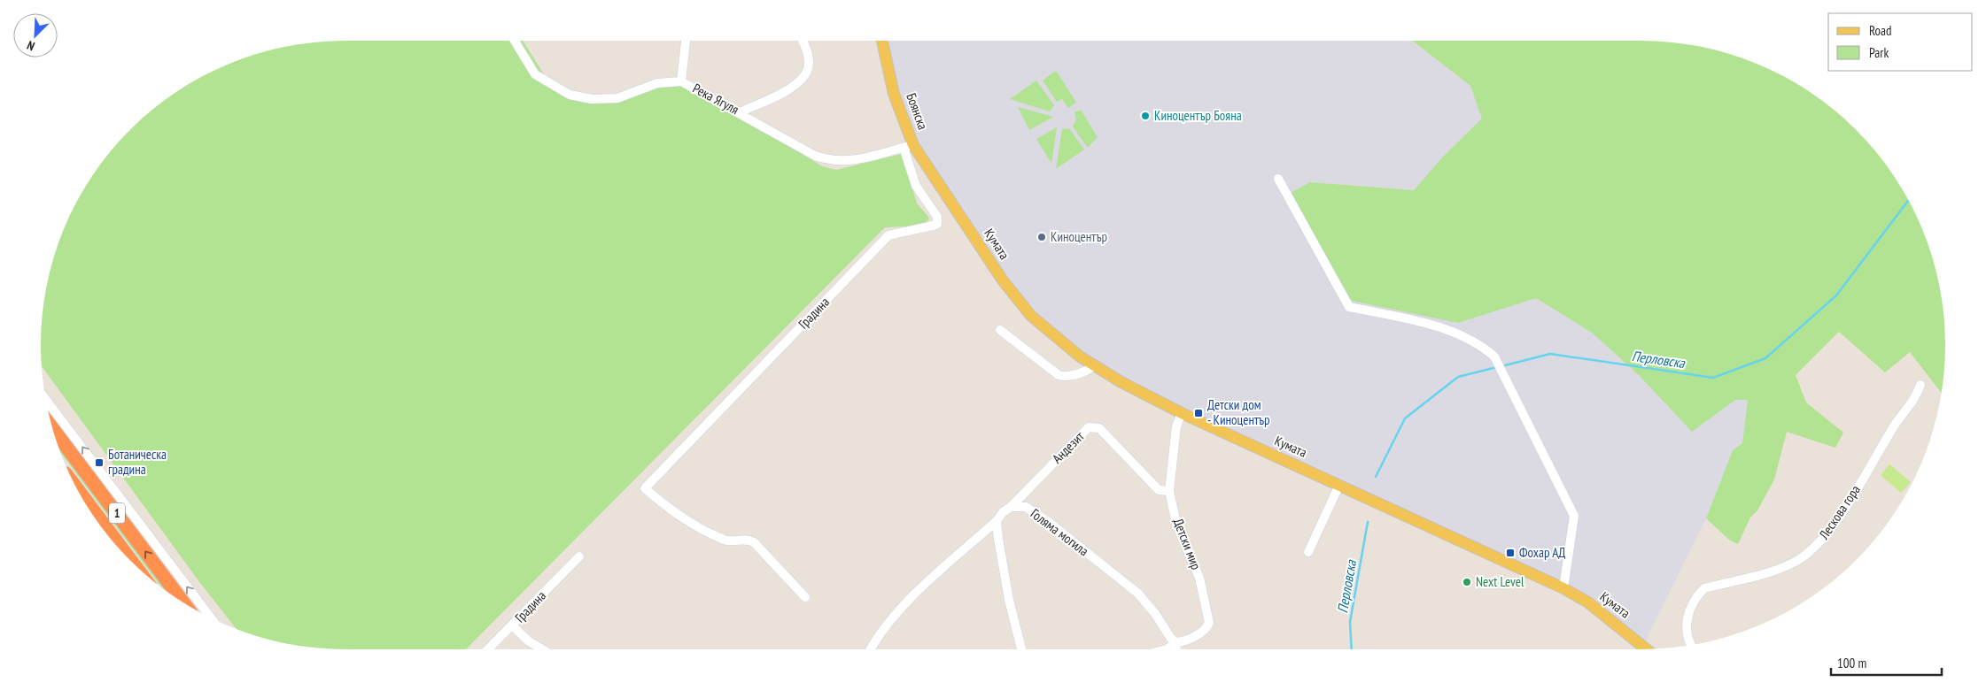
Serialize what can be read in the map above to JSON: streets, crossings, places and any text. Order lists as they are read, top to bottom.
{
  "streets": {
    "highway": ["1"],
    "main road": ["Боянска", "Кумата"],
    "street": [
      "Река Ягуля",
      "Градина",
      "Андезит",
      "Лескова гора",
      "Голяма могила",
      "Детски мир"
    ]
  },
  "crossings": [
    ["Река Ягуля", "Боянска"],
    ["Река Ягуля", "Градина"],
    ["Боянска", "Кумата"],
    ["Боянска", "Градина"],
    ["Кумата", "Детски мир"],
    ["Андезит", "Голяма могила"],
    ["Андезит", "Детски мир"],
    ["Голяма могила", "Детски мир"]
  ],
  "water": ["Перловска"],
  "places": {
    "other": ["Киноцентър Бояна", "Киноцентър", "Next Level"],
    "transit": ["Детски дом - Киноцентър", "Ботаническа градина", "Фохар АД"]
  },
  "legend": ["Road", "Park"],
  "scale_bar": "100 m",
  "north": "bottom left"
}
